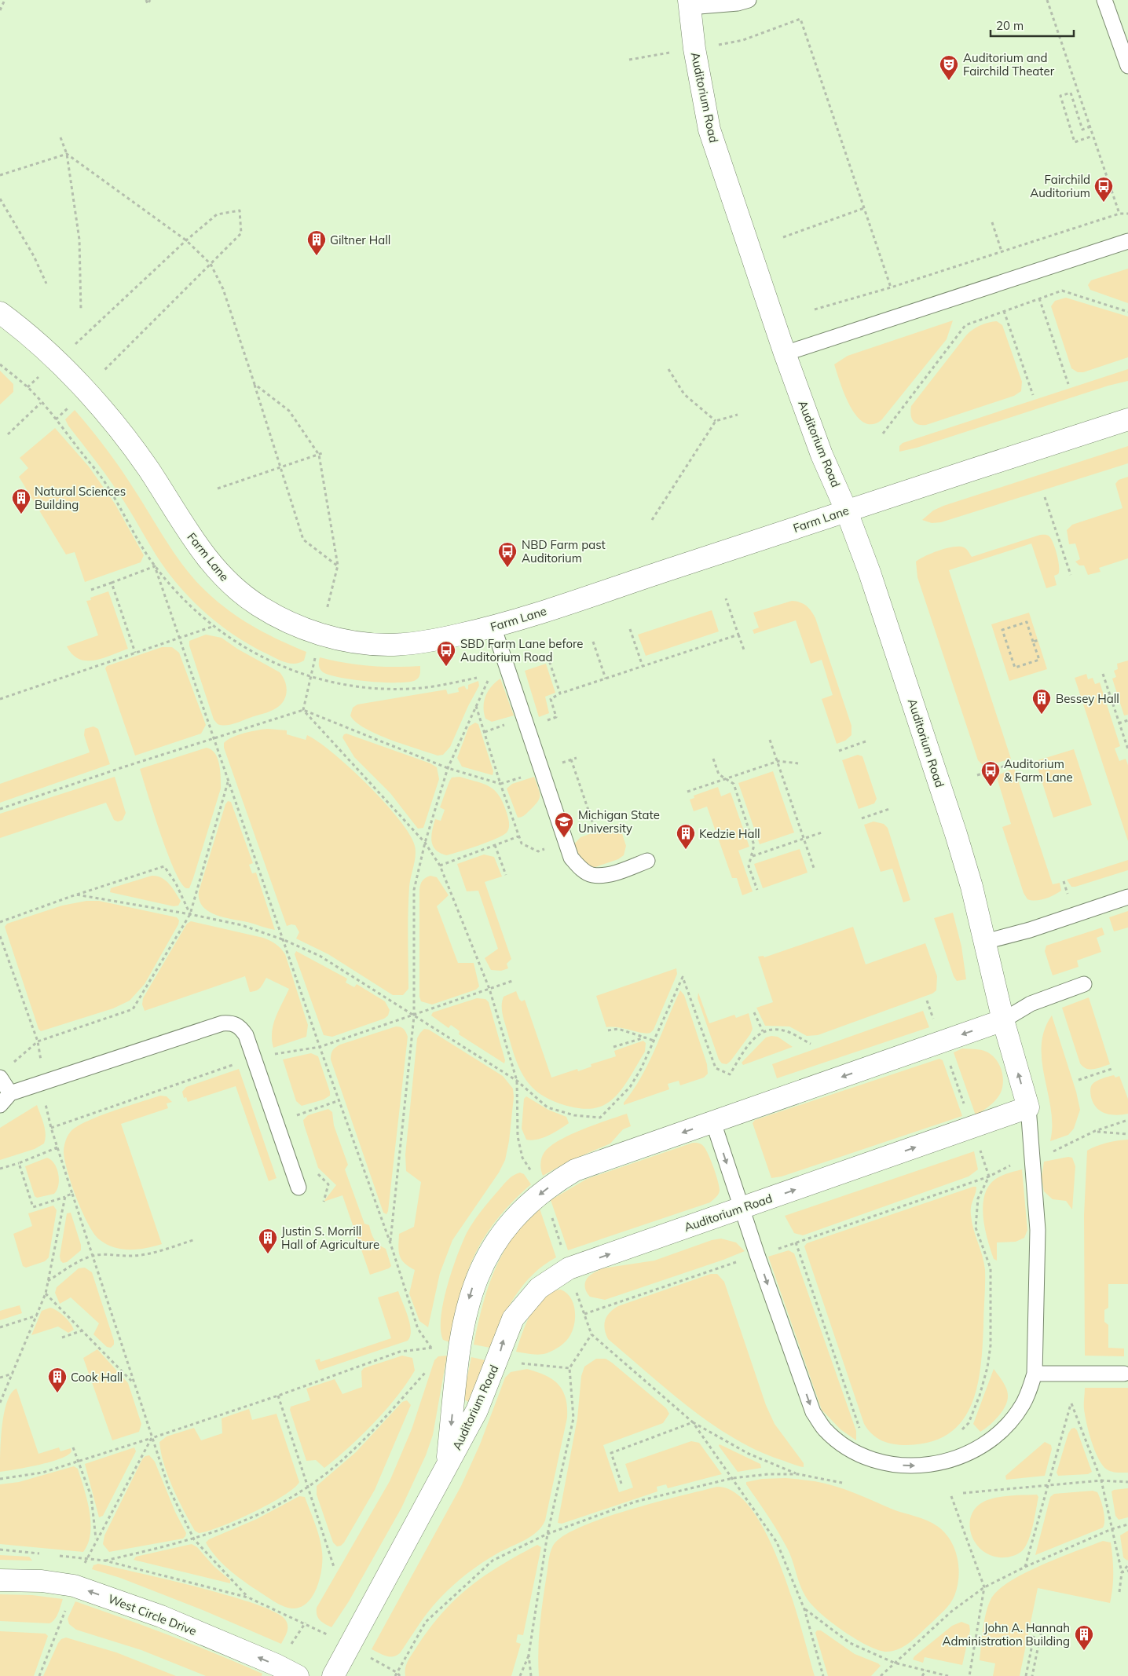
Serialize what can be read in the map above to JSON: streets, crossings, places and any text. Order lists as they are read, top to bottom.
{
  "streets": {
    "street": ["Auditorium Road", "Farm Lane", "West Circle Drive"]
  },
  "crossings": [
    ["Auditorium Road", "Farm Lane"]
  ],
  "one_way": ["West Circle Drive"],
  "places": {
    "theatre": ["Auditorium and Fairchild Theater"],
    "bus stop": [
      "Fairchild Auditorium",
      "NBD Farm past Auditorium",
      "SBD Farm Lane before Auditorium Road",
      "Auditorium & Farm Lane"
    ],
    "building": [
      "Giltner Hall",
      "Natural Sciences Building",
      "Bessey Hall",
      "Kedzie Hall",
      "Justin S. Morrill Hall of Agriculture",
      "Cook Hall",
      "John A. Hannah Administration Building"
    ],
    "school or university": ["Michigan State University"]
  },
  "scale_bar": "20 m"
}
